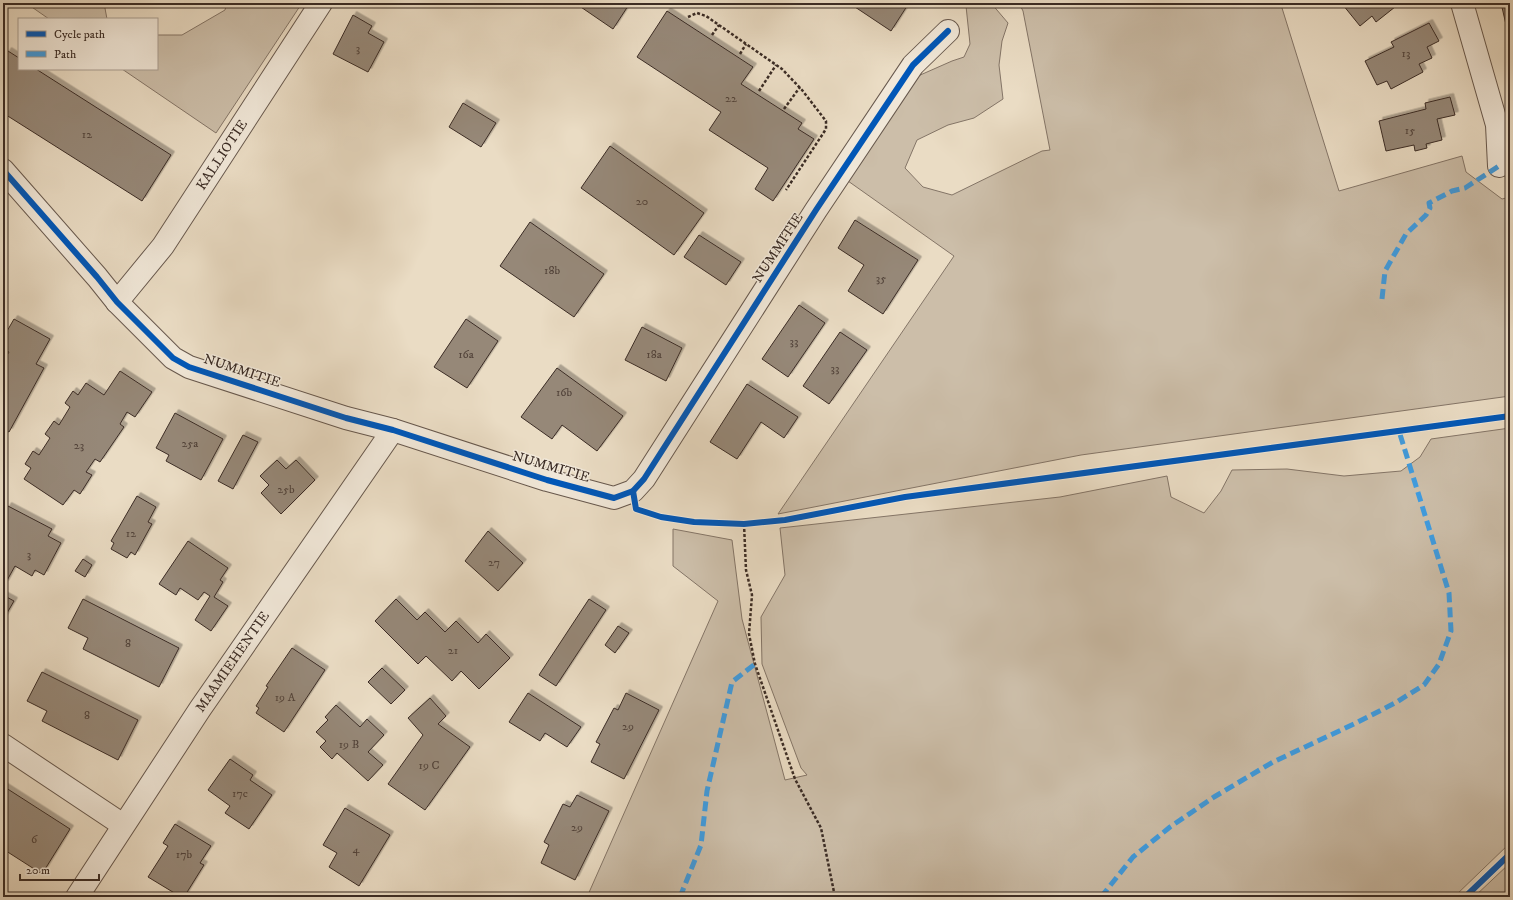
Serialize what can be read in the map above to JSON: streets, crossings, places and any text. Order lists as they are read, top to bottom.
{
  "streets": {
    "street": ["KALLIOTIE", "NUMMITIE", "MAAMIEHENTIE"]
  },
  "crossings": [
    ["KALLIOTIE", "NUMMITIE"],
    ["NUMMITIE", "MAAMIEHENTIE"]
  ],
  "house_numbers": [
    "3",
    "13",
    "22",
    "15",
    "12",
    "20",
    "18b",
    "35",
    "33",
    "16a",
    "18a",
    "33",
    "16b",
    "25a",
    "23",
    "25b",
    "12",
    "3",
    "27",
    "8",
    "21",
    "19 A",
    "8",
    "29",
    "19 B",
    "19 C",
    "17c",
    "29",
    "6",
    "4",
    "17b"
  ],
  "legend": ["Cycle path", "Path"],
  "scale_bar": "20 m"
}
